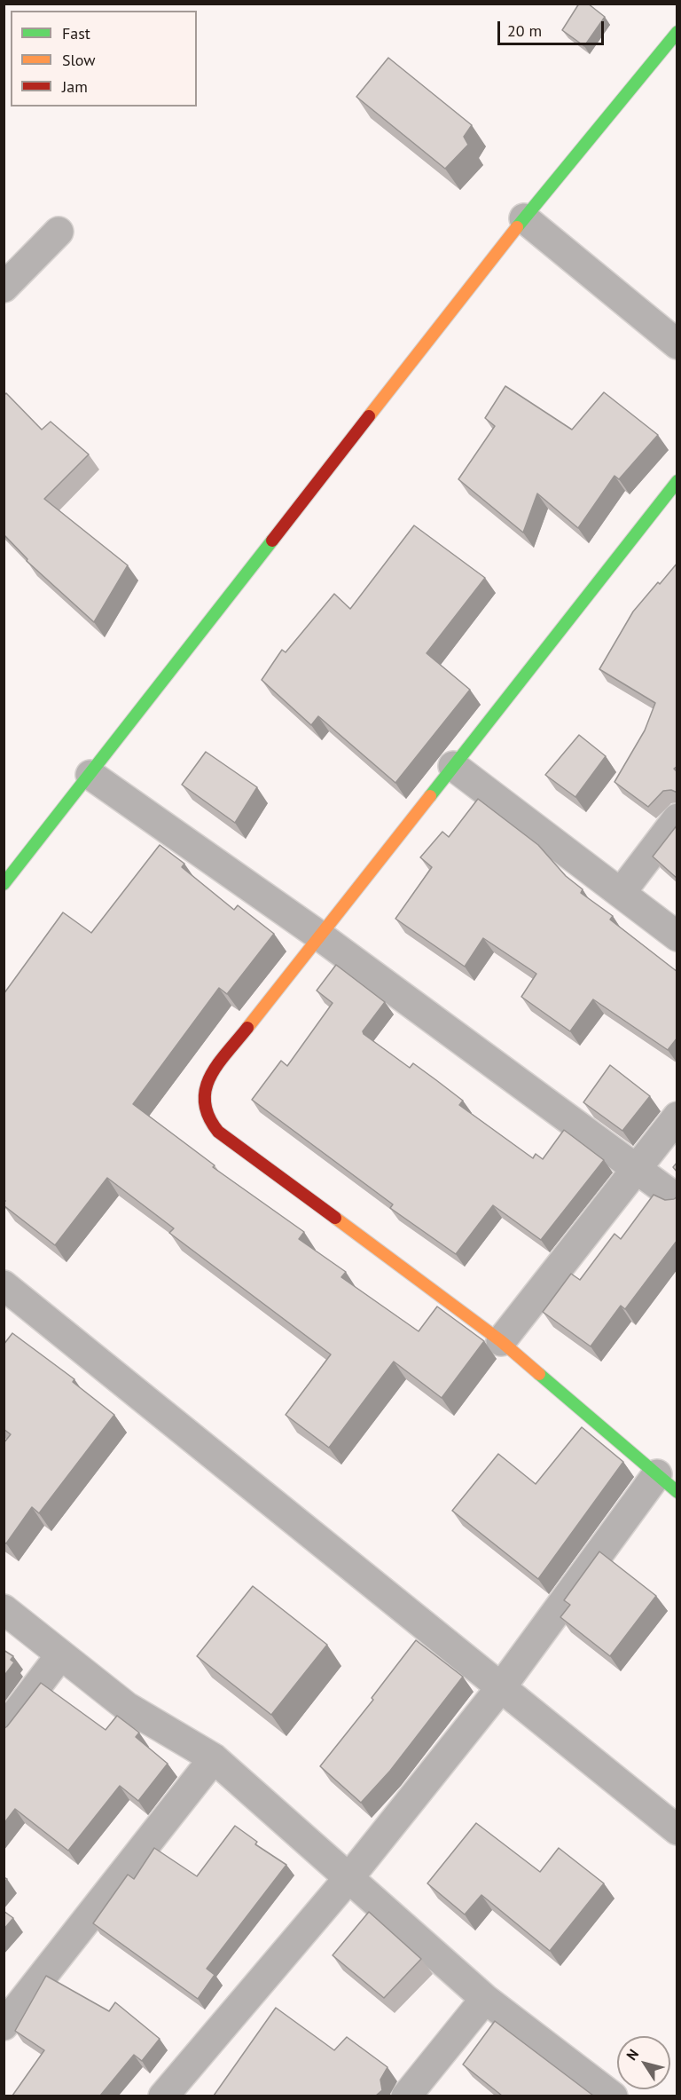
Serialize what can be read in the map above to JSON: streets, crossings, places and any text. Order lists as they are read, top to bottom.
{
  "legend": ["Fast", "Slow", "Jam"],
  "scale_bar": "20 m",
  "north": "top left"
}
